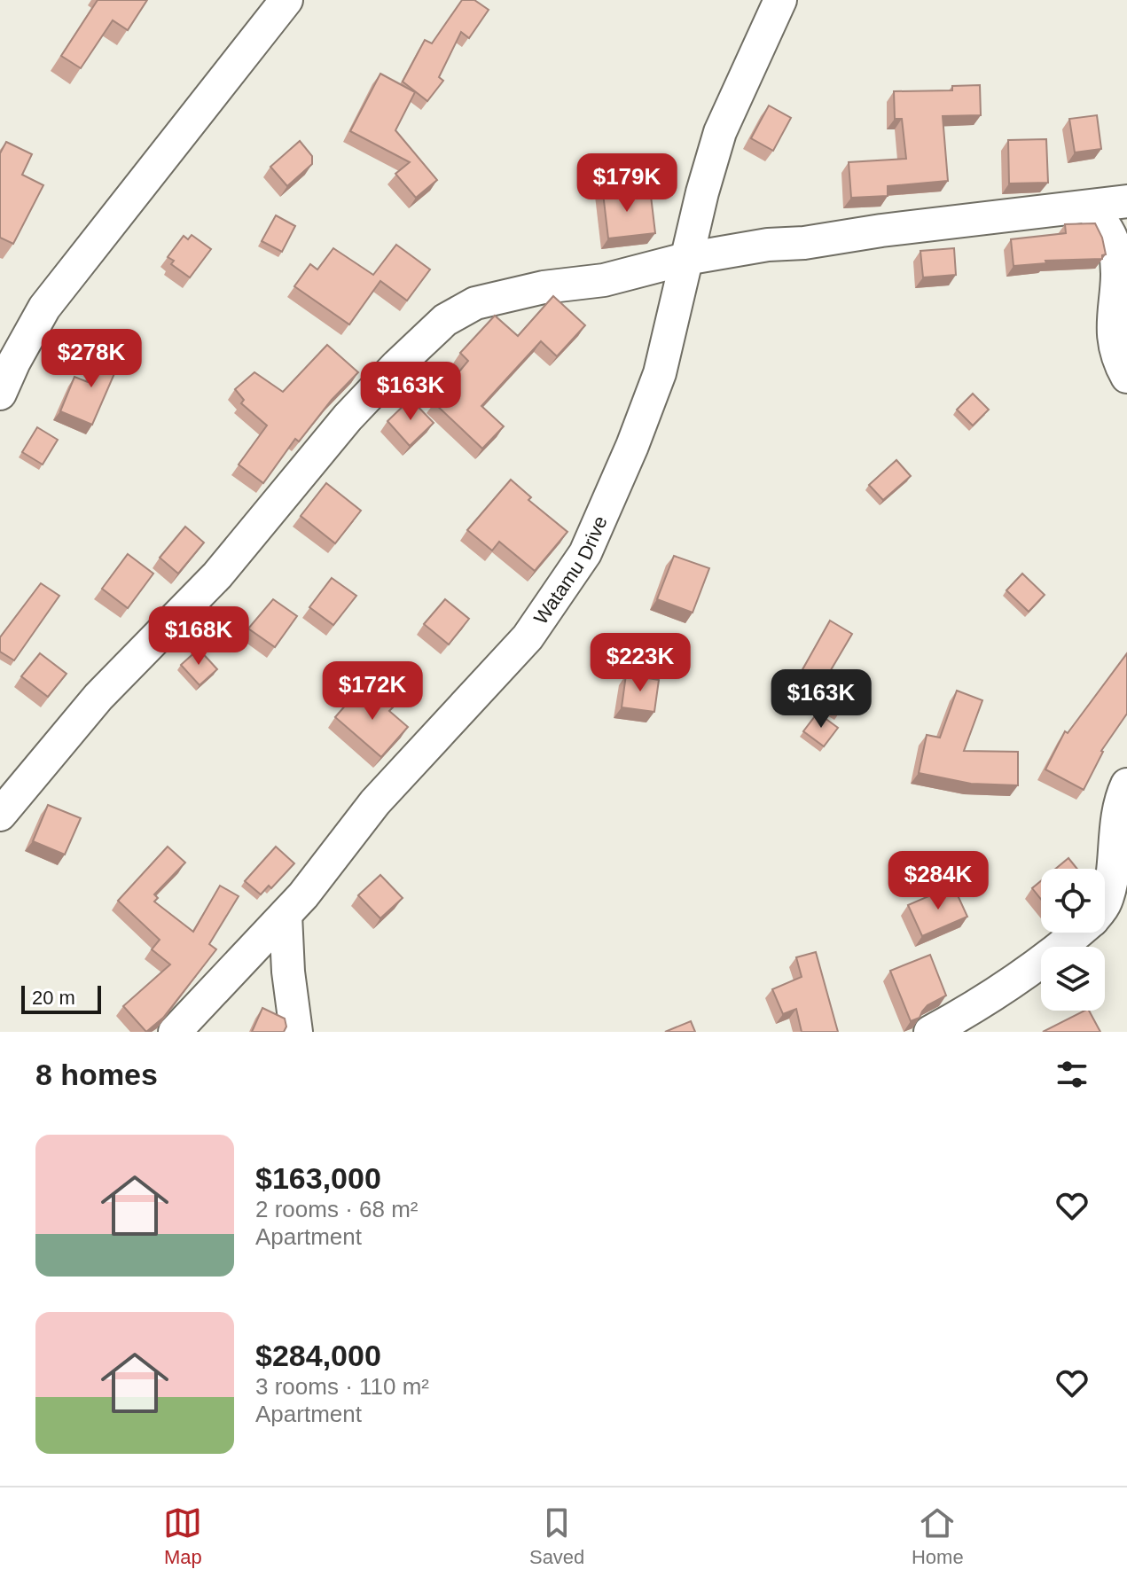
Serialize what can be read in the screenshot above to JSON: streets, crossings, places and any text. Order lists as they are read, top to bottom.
{
  "streets": {
    "street": ["Watamu Drive"]
  },
  "scale_bar": "20 m",
  "page": {
    "price": [
      "$179K",
      "$278K",
      "$163K",
      "$168K",
      "$223K",
      "$172K",
      "$163K",
      "$284K"
    ],
    "scale": "20 m",
    "heading": "8 homes",
    "list": [
      {
        "name": "$163,000",
        "note": "2 rooms · 68 m² · Apartment"
      },
      {
        "name": "$284,000",
        "note": "3 rooms · 110 m² · Apartment"
      }
    ],
    "tabs": ["Map", "Saved", "Home"]
  }
}
